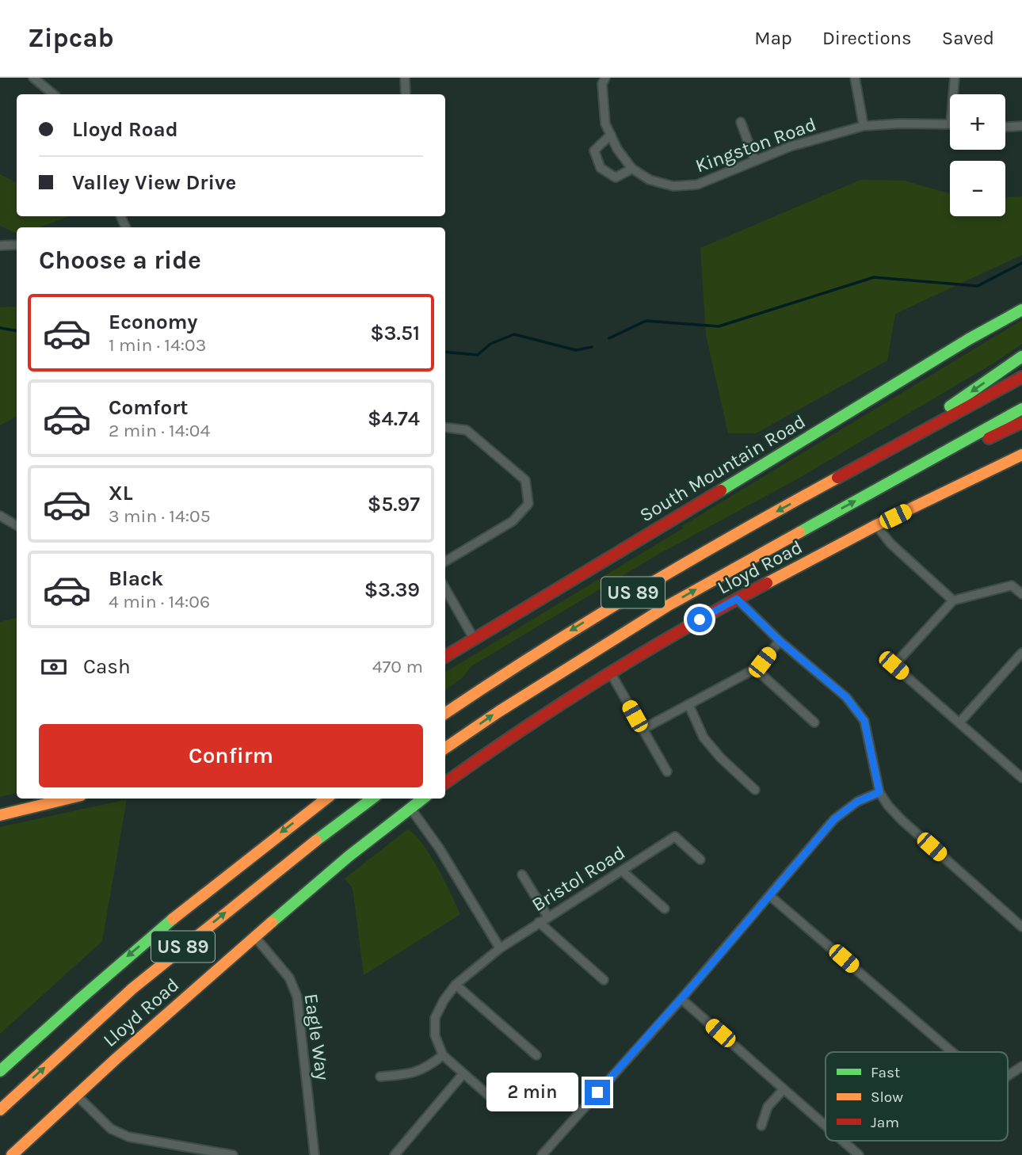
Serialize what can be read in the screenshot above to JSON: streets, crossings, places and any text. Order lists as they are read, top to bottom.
{
  "streets": {
    "main road": ["South Mountain Road", "Lloyd Road", "US 89"],
    "street": ["Kingston Road", "Bristol Road", "Eagle Way"]
  },
  "crossings": [
    ["Lloyd Road", "Eagle Way"]
  ],
  "legend": ["Fast", "Slow", "Jam"],
  "page": {
    "header": "Zipcab",
    "nav": ["Map", "Directions", "Saved"],
    "map_buttons": ["+", "−"],
    "banner": ["Lloyd Road", "Valley View Drive"],
    "heading": "Choose a ride",
    "list": [
      {
        "name": "Economy",
        "note": "1 min · 14:03",
        "value": "$3.51"
      },
      {
        "name": "Comfort",
        "note": "2 min · 14:04",
        "value": "$4.74"
      },
      {
        "name": "XL",
        "note": "3 min · 14:05",
        "value": "$5.97"
      },
      {
        "name": "Black",
        "note": "4 min · 14:06",
        "value": "$3.39"
      }
    ],
    "pay": ["Cash", "470 m"],
    "buttons": "Confirm",
    "bubble": "2 min"
  }
}
